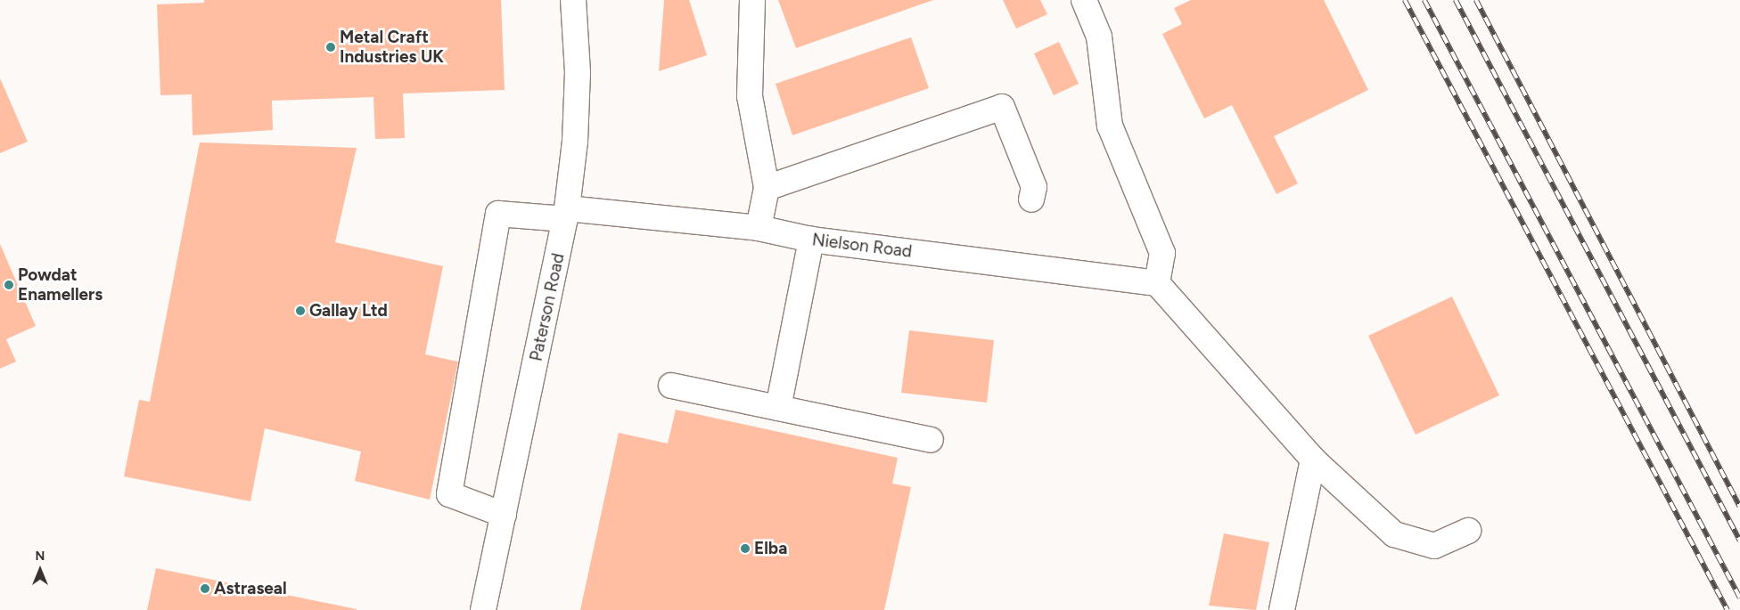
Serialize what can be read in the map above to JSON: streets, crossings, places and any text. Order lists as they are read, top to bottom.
{
  "streets": {
    "street": ["Nielson Road", "Paterson Road"]
  },
  "crossings": [
    ["Nielson Road", "Paterson Road"]
  ],
  "places": [
    "Metal Craft Industries UK",
    "Powdat Enamellers",
    "Gallay Ltd",
    "Elba",
    "Astraseal"
  ],
  "north": "top"
}
